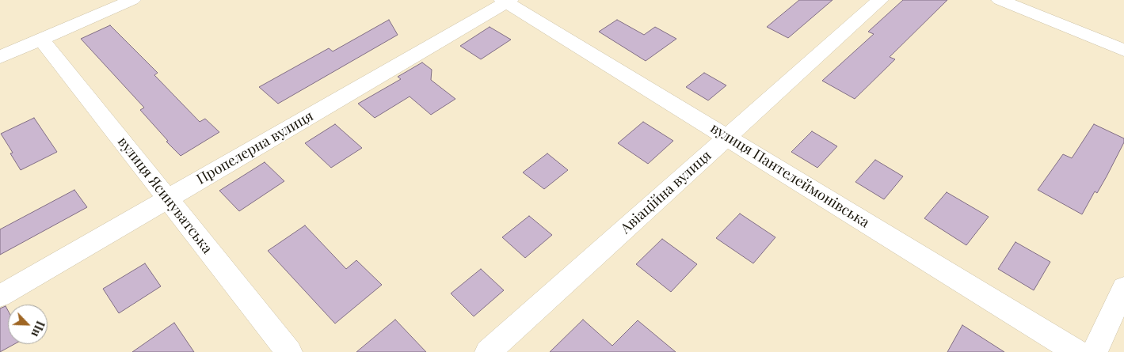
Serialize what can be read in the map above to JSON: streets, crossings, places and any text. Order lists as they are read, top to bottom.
{
  "streets": {
    "street": [
      "Пропелерна вулиця",
      "вулиця Пантелеймонівська",
      "Авіаційна вулиця",
      "вулиця Ясинуватська"
    ]
  },
  "crossings": [
    ["Пропелерна вулиця", "вулиця Пантелеймонівська"],
    ["Пропелерна вулиця", "вулиця Ясинуватська"],
    ["вулиця Пантелеймонівська", "Авіаційна вулиця"]
  ],
  "north": "bottom right"
}
